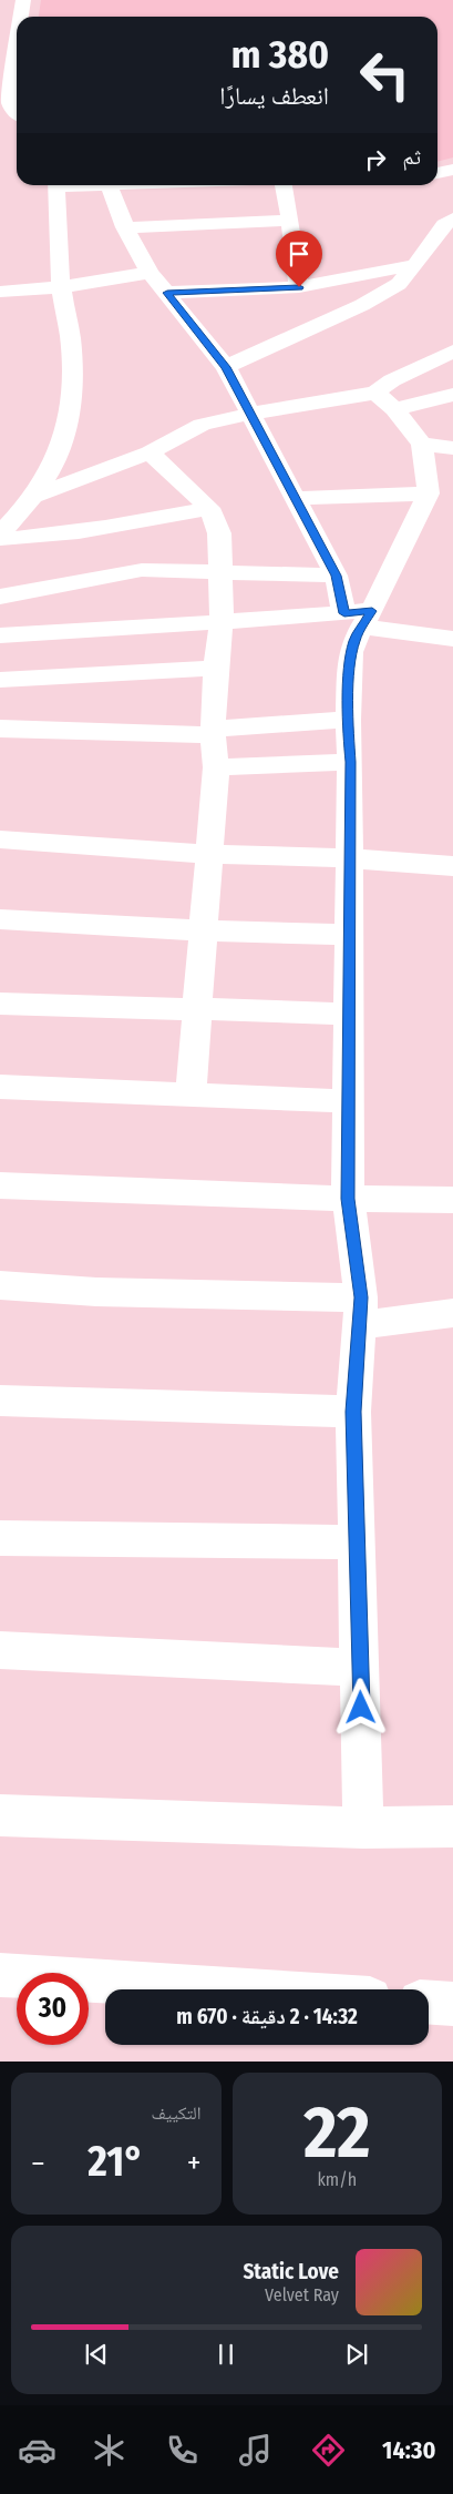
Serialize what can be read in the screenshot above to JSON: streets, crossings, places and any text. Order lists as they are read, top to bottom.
{
  "page": {
    "turn": ["380 m", "انعطف يسارًا"],
    "then": "ثم",
    "limit": "30",
    "trip": "14:32 · 2 دقيقة · 670 m",
    "tile": [
      ["22", "km/h"],
      "التكييف"
    ],
    "heat": ["−", "21°", "+"],
    "song": ["Static Love", "Velvet Ray"],
    "tabs": "14:30"
  }
}
